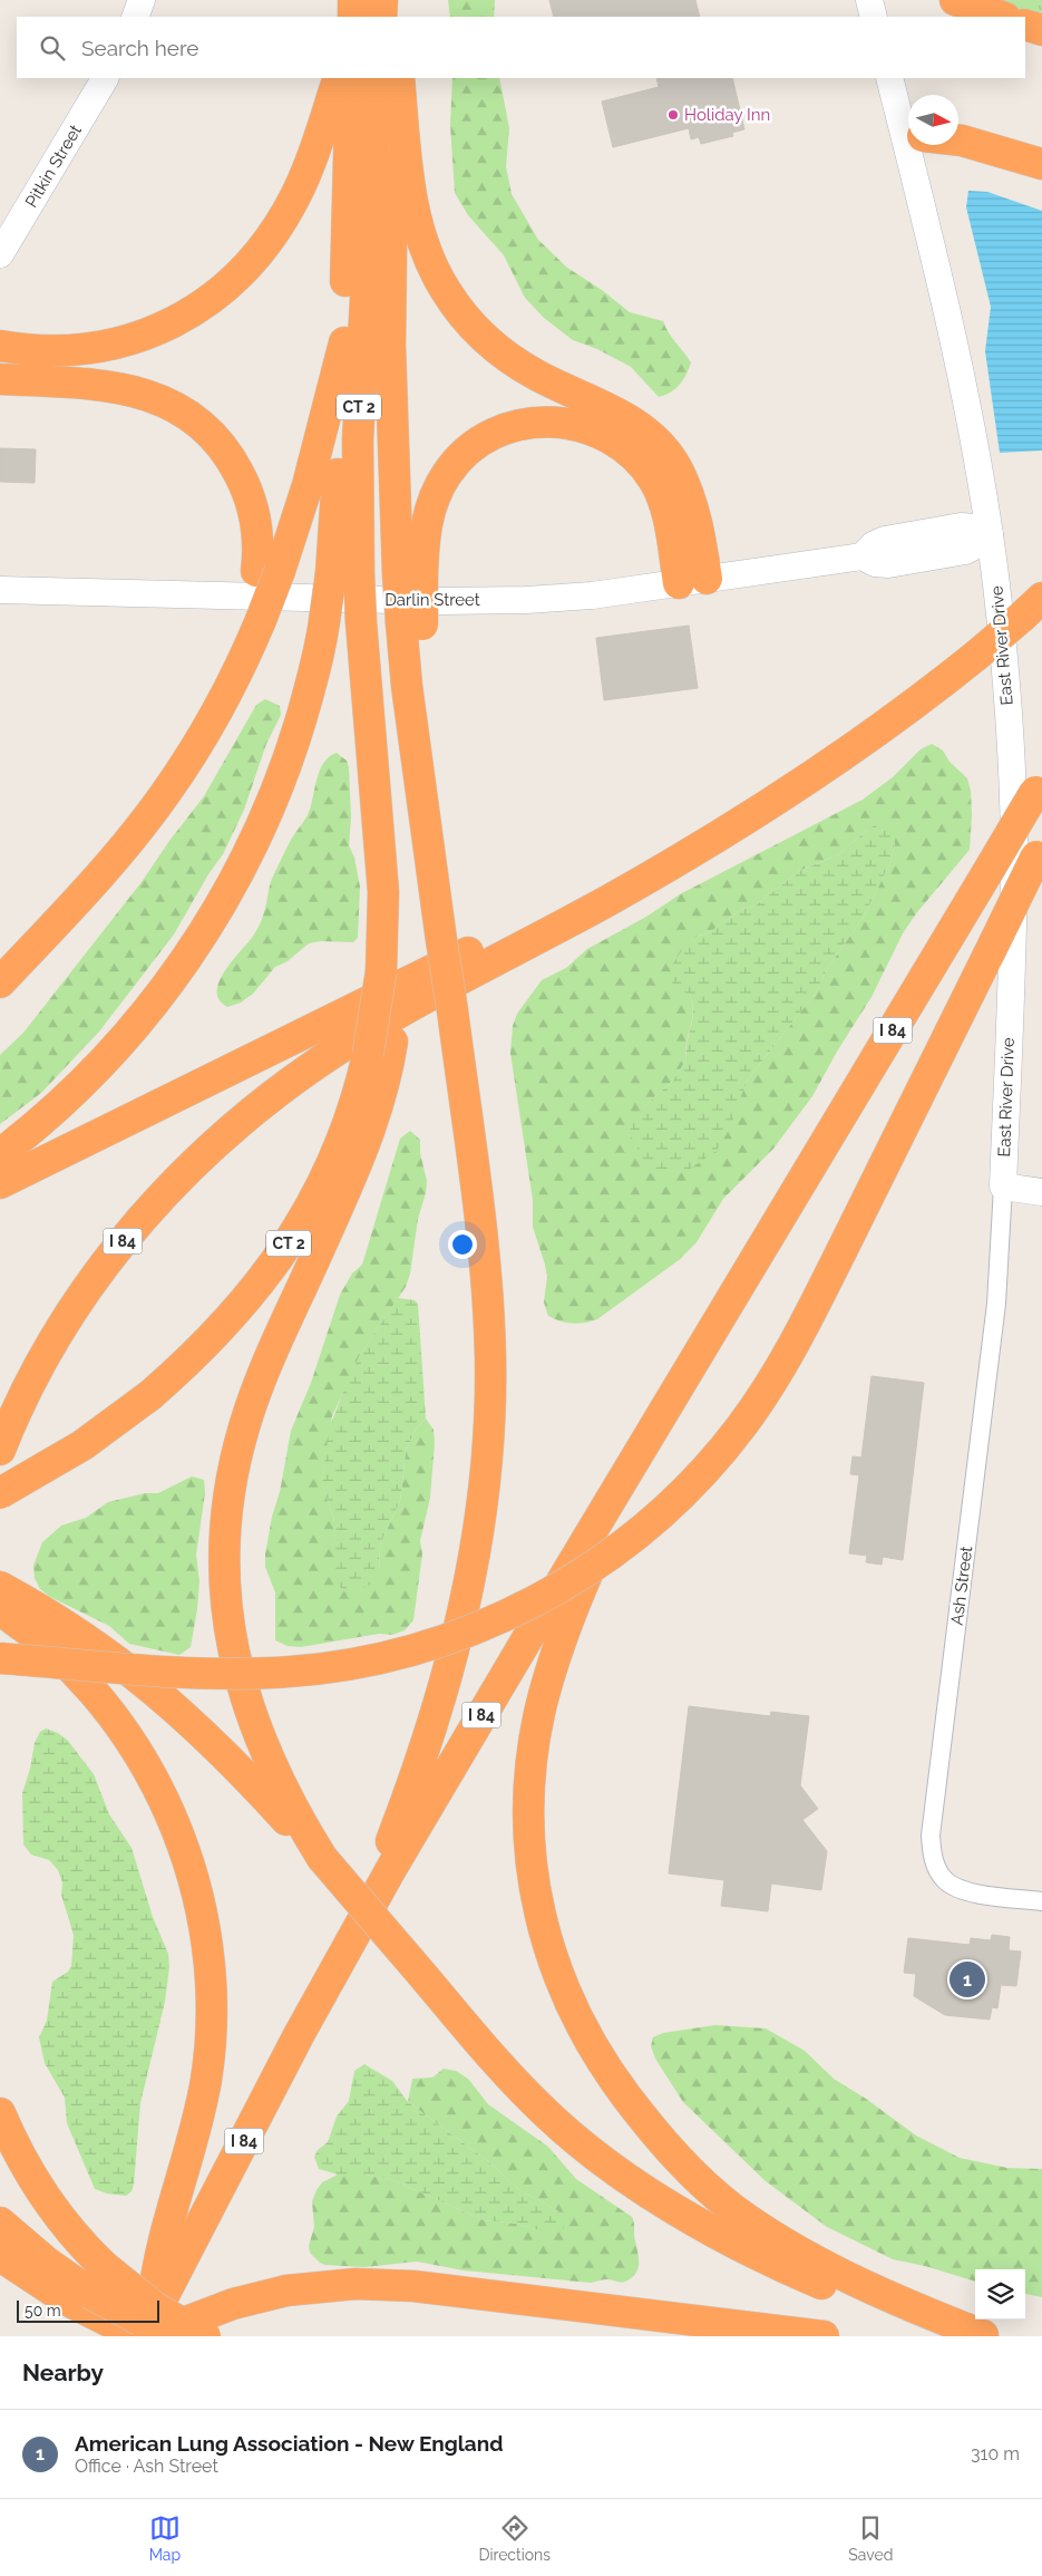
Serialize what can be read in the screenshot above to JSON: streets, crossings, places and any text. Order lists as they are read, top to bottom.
{
  "streets": {
    "highway": ["CT 2", "I 84"],
    "street": [
      "Pitkin Street",
      "Darlin Street",
      "East River Drive",
      "Ash Street"
    ]
  },
  "crossings": [
    ["Darlin Street", "East River Drive"],
    ["East River Drive", "Ash Street"]
  ],
  "places": ["Holiday Inn"],
  "scale_bar": "50 m",
  "north": "right",
  "page": {
    "search": "Search here",
    "pins": "1",
    "scale": "50 m",
    "heading": "Nearby",
    "list": [
      {
        "mark": "1",
        "name": "American Lung Association - New England",
        "note": "Office · Ash Street",
        "value": "310 m"
      }
    ],
    "nav": ["Map", "Directions", "Saved"]
  }
}
